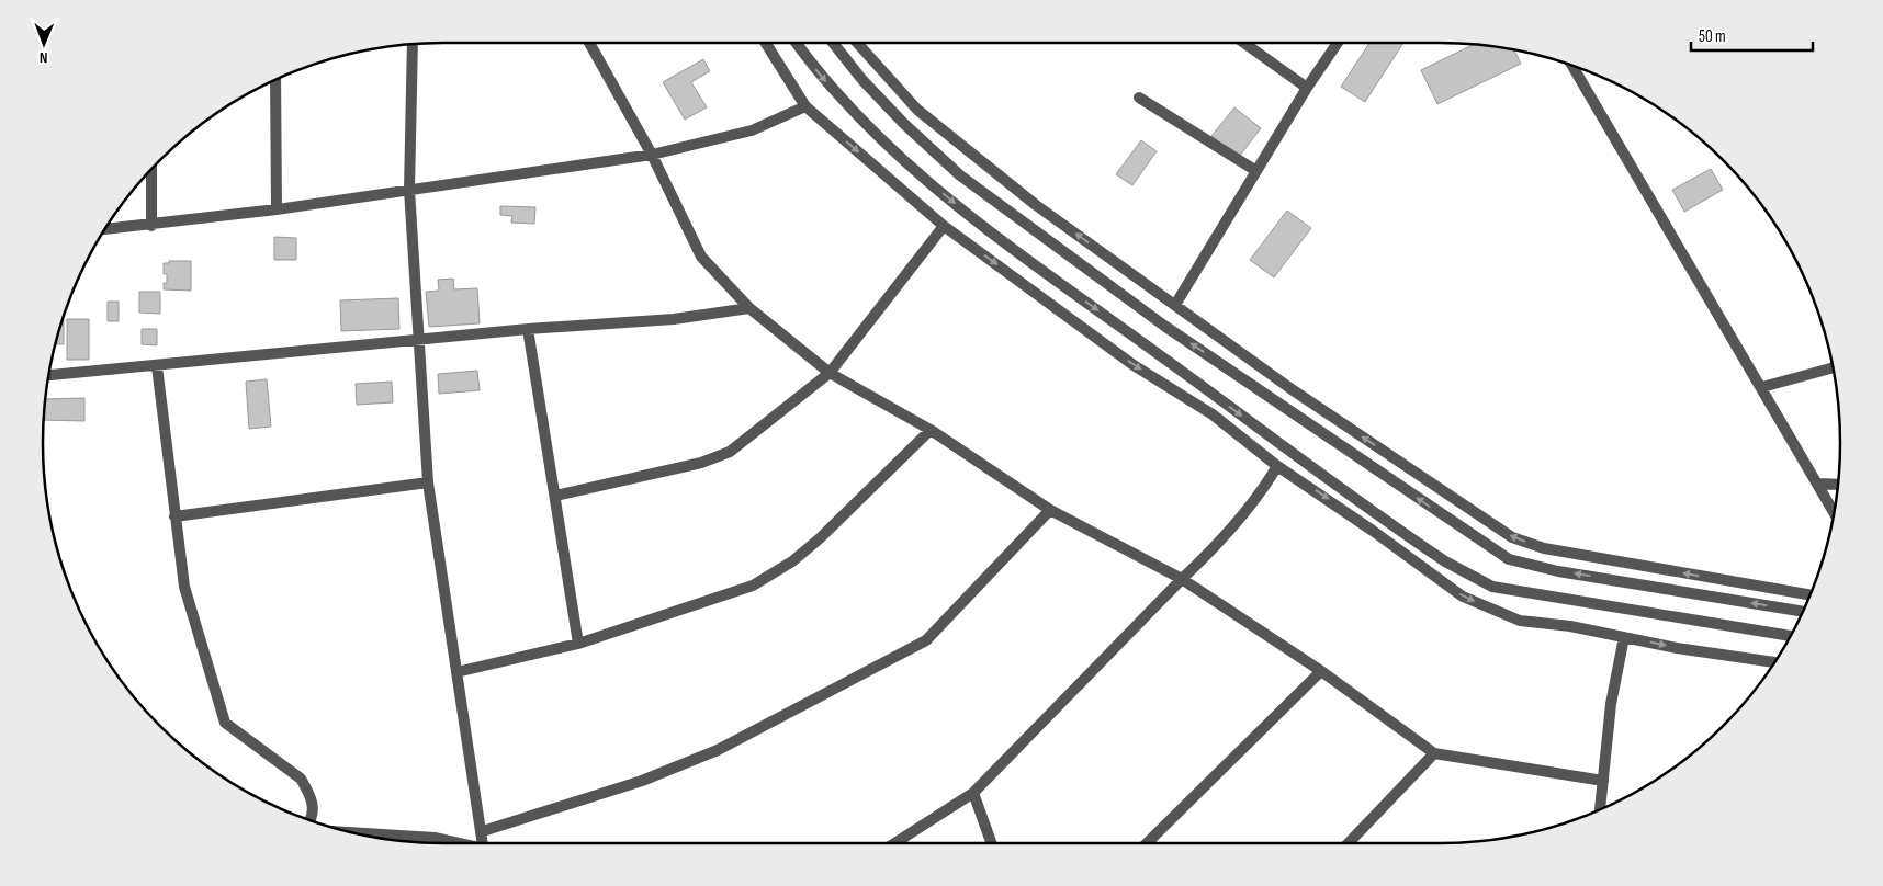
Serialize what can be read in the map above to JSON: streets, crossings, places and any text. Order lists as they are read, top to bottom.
{
  "scale_bar": "50 m",
  "north": "bottom"
}
